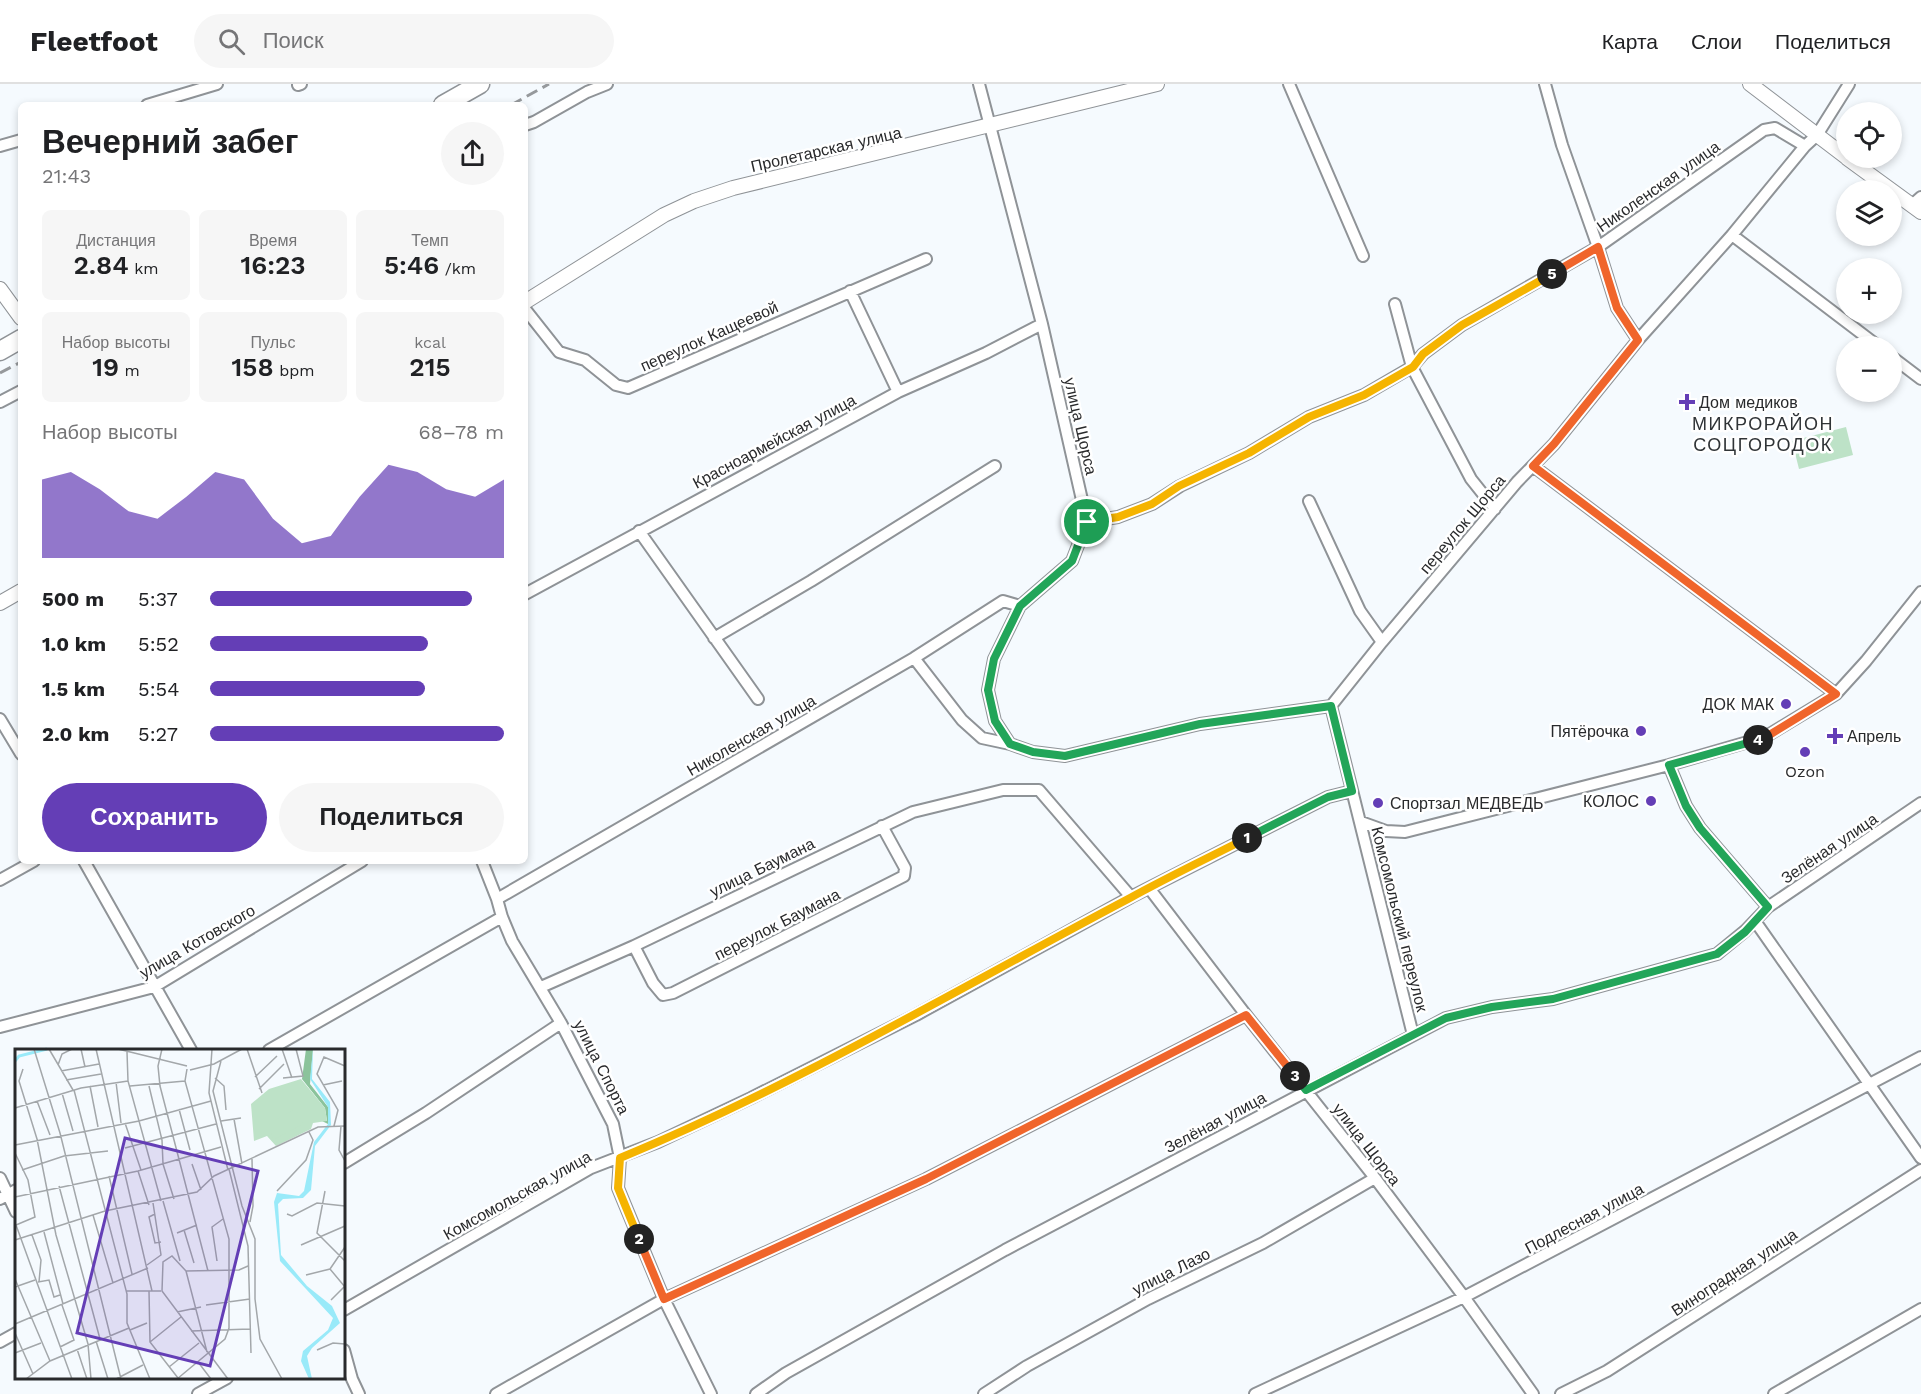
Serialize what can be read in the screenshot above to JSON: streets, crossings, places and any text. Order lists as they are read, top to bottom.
{
  "streets": {
    "street": [
      "Пролетарская улица",
      "Николенская улица",
      "переулок Кащеевой",
      "улица Щорса",
      "Красноармейская улица",
      "переулок Щорса",
      "Зелёная улица",
      "улица Баумана",
      "Комсомольский переулок",
      "переулок Баумана",
      "улица Котовского",
      "улица Спорта",
      "Комсомольская улица",
      "Подлесная улица",
      "улица Лазо",
      "Виноградная улица"
    ]
  },
  "crossings": [
    ["Пролетарская улица", "улица Щорса"],
    ["Николенская улица", "улица Щорса"],
    ["Николенская улица", "переулок Щорса"],
    ["Николенская улица", "улица Спорта"],
    ["улица Щорса", "Красноармейская улица"],
    ["улица Щорса", "Зелёная улица"],
    ["улица Щорса", "Комсомольская улица"],
    ["улица Щорса", "Подлесная улица"],
    ["улица Щорса", "улица Лазо"],
    ["переулок Щорса", "Комсомольский переулок"],
    ["Зелёная улица", "Комсомольский переулок"],
    ["улица Баумана", "переулок Баумана"],
    ["улица Баумана", "улица Спорта"],
    ["улица Баумана", "Комсомольская улица"],
    ["Комсомольский переулок", "Комсомольская улица"],
    ["улица Спорта", "Комсомольская улица"]
  ],
  "districts": ["МИКРОРАЙОН СОЦГОРОДОК"],
  "places": {
    "health": ["Дом медиков", "Апрель"],
    "other": [
      "ДОК МАК",
      "Пятёрочка",
      "Ozon",
      "КОЛОС",
      "Спортзал МЕДВЕДЬ"
    ]
  },
  "page": {
    "header": "Fleetfoot",
    "search": "Поиск",
    "nav": ["Карта", "Слои", "Поделиться"],
    "map_buttons": ["+", "−"],
    "heading": ["Вечерний забег", "21:43"],
    "stats": [
      ["Дистанция", "2.84 km"],
      ["Время", "16:23"],
      ["Темп", "5:46 /km"],
      ["Набор высоты", "19 m"],
      ["Пульс", "158 bpm"],
      ["kcal", "215"]
    ],
    "pins": [
      "5",
      "4",
      "1",
      "3",
      "2"
    ],
    "chart": ["Набор высоты", "68–78 m"],
    "list": [
      {
        "name": "500 m",
        "note": "5:37"
      },
      {
        "name": "1.0 km",
        "note": "5:52"
      },
      {
        "name": "1.5 km",
        "note": "5:54"
      },
      {
        "name": "2.0 km",
        "note": "5:27"
      }
    ],
    "buttons": ["Сохранить", "Поделиться"]
  }
}
